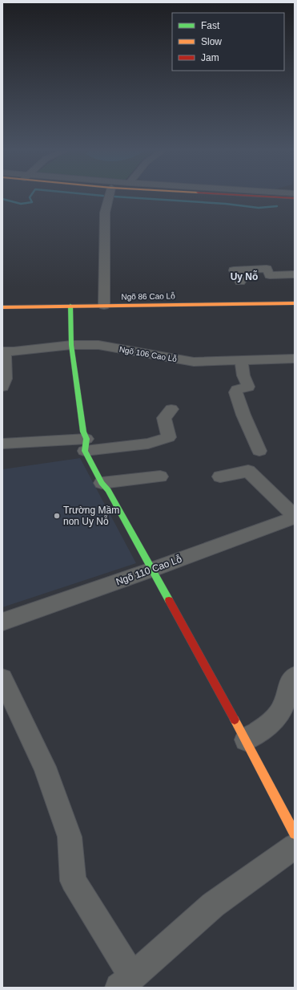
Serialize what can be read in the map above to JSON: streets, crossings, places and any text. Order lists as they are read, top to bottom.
{
  "streets": {
    "street": ["Ngõ 86 Cao Lỗ", "Ngõ 106 Cao Lỗ", "Ngõ 110 Cao Lỗ"]
  },
  "districts": ["Uy Nỗ"],
  "places": ["Trường Mầm non Uy Nỗ"],
  "legend": ["Fast", "Slow", "Jam"]
}
